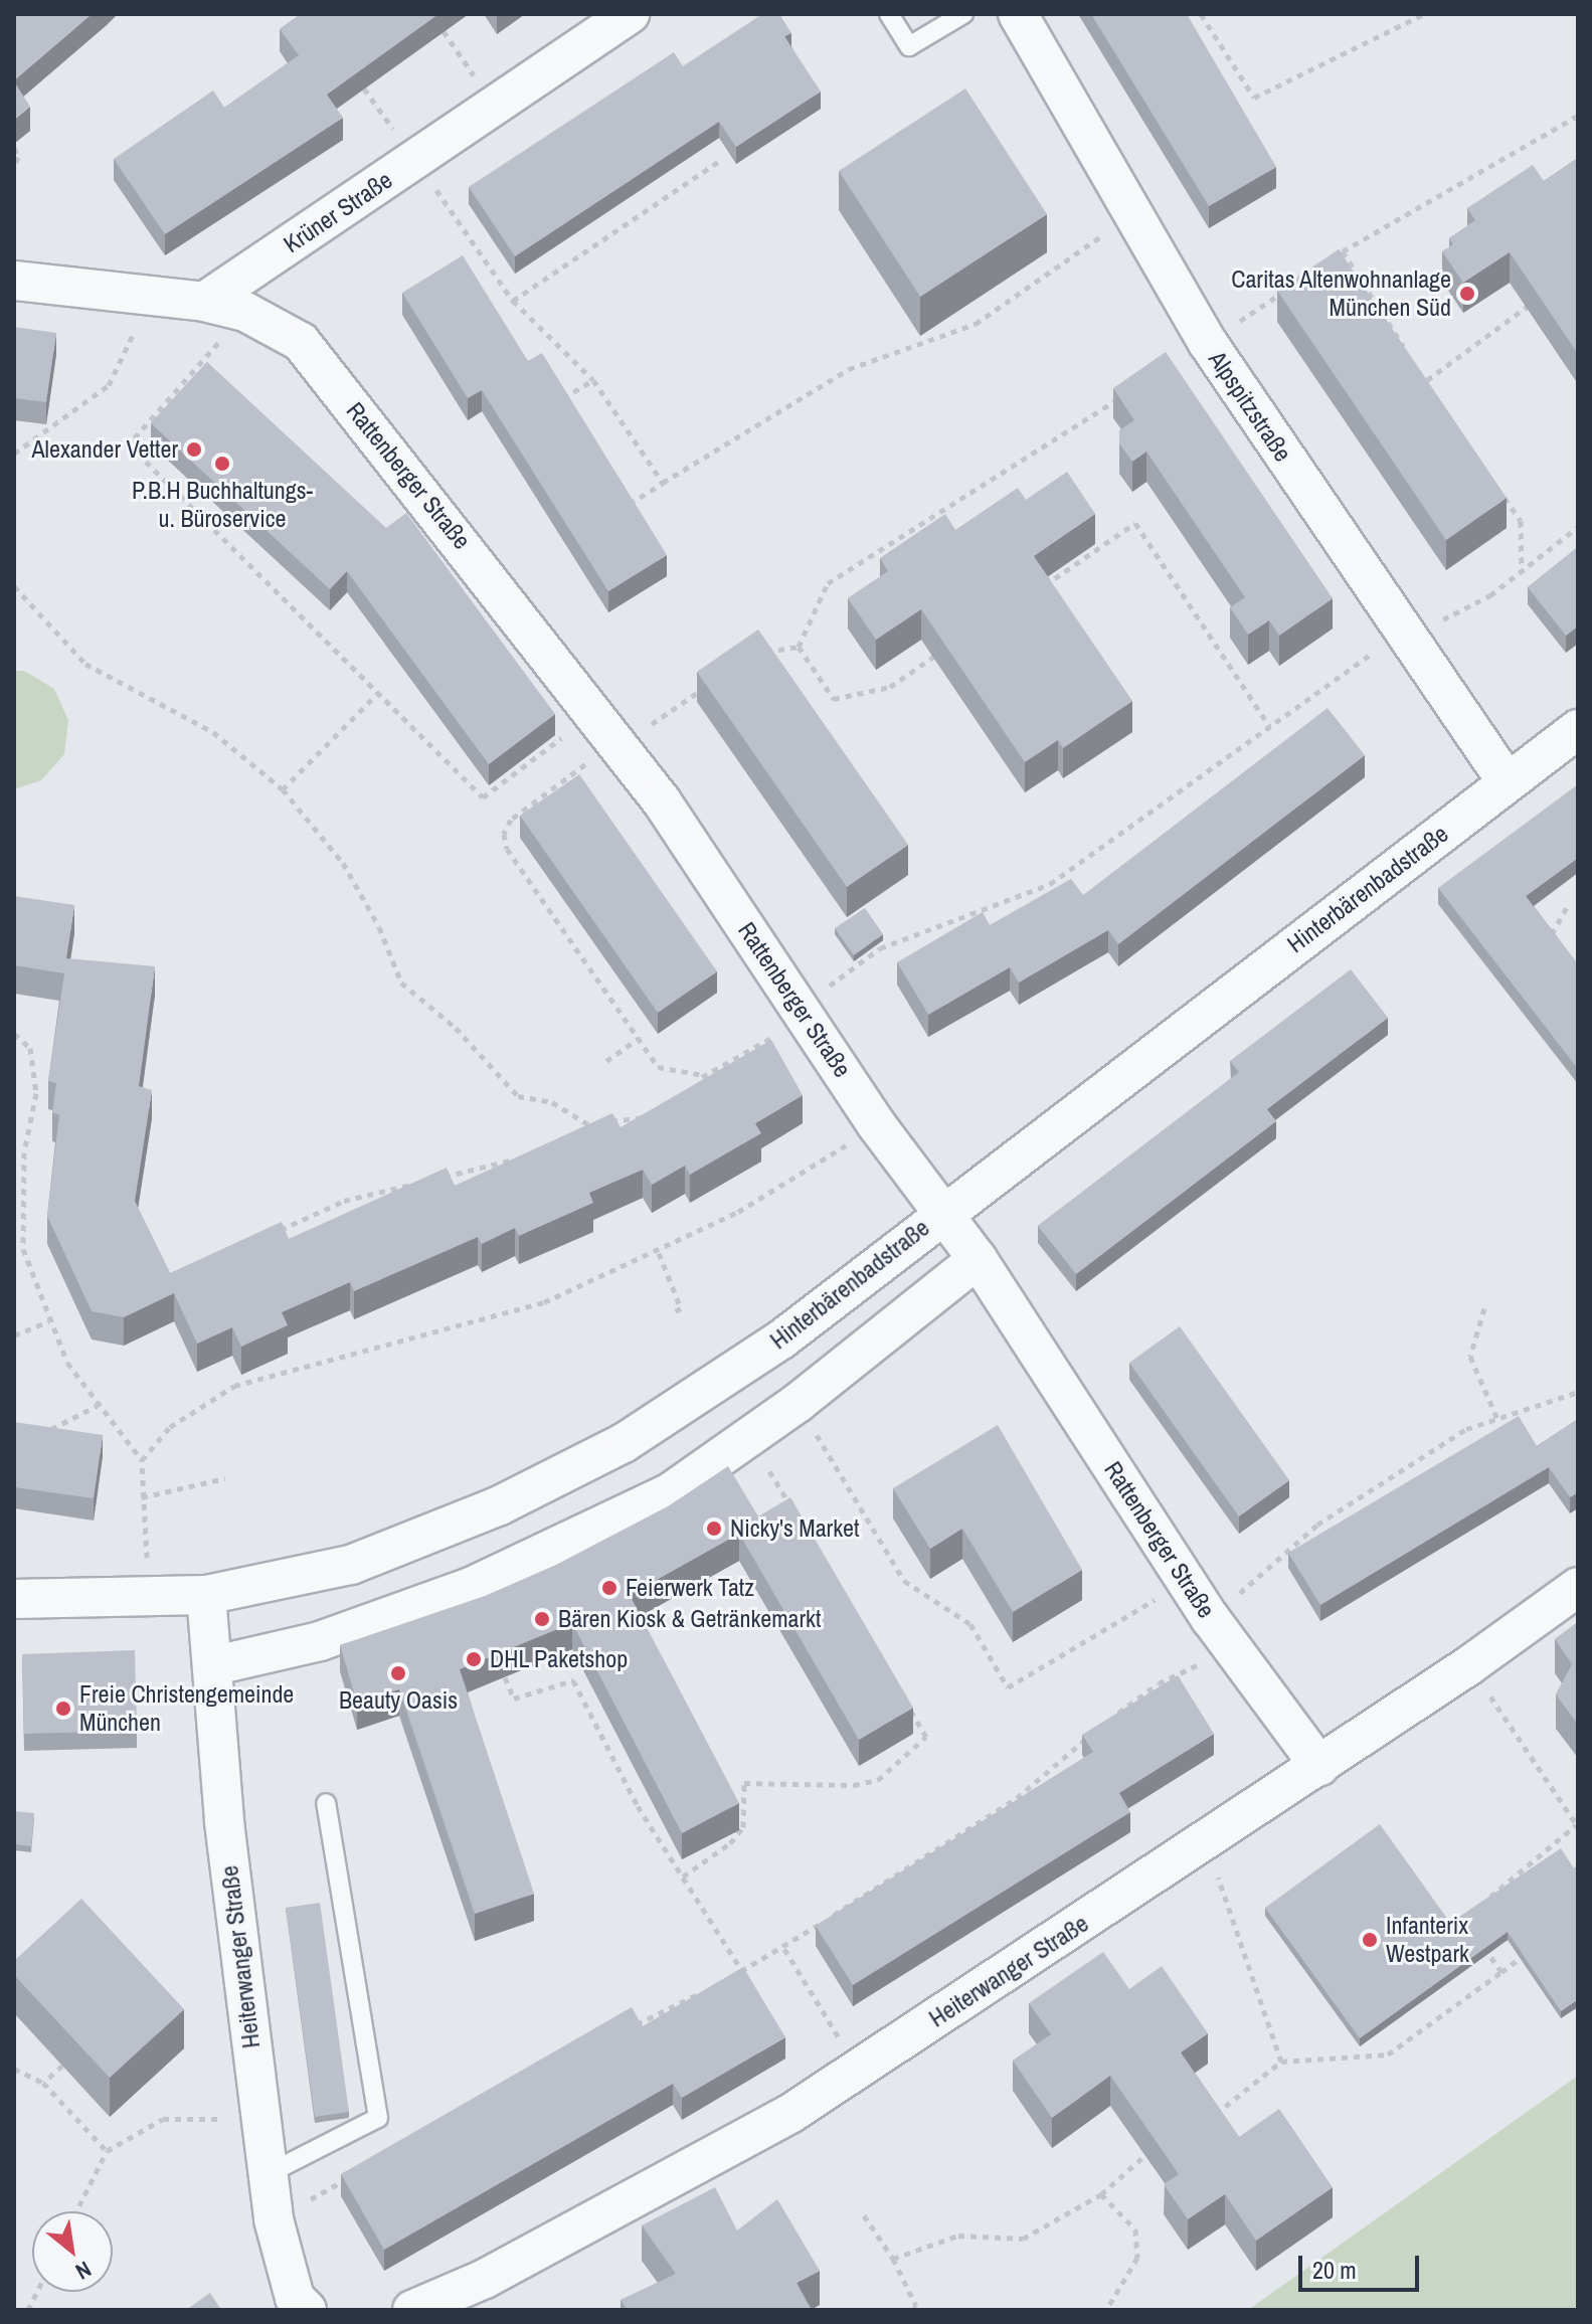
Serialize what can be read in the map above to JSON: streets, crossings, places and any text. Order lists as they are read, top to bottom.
{
  "streets": {
    "street": [
      "Krüner Straße",
      "Alpspitzstraße",
      "Rattenberger Straße",
      "Hinterbärenbadstraße",
      "Heiterwanger Straße"
    ]
  },
  "crossings": [
    ["Krüner Straße", "Rattenberger Straße"],
    ["Alpspitzstraße", "Hinterbärenbadstraße"],
    ["Rattenberger Straße", "Hinterbärenbadstraße"],
    ["Rattenberger Straße", "Heiterwanger Straße"],
    ["Hinterbärenbadstraße", "Heiterwanger Straße"]
  ],
  "places": [
    "Caritas Altenwohnanlage München Süd",
    "Alexander Vetter",
    "P.B.H Buchhaltungs- u. Büroservice",
    "Nicky's Market",
    "Feierwerk Tatz",
    "Bären Kiosk & Getränkemarkt",
    "DHL Paketshop",
    "Beauty Oasis",
    "Freie Christengemeinde München",
    "Infanterix Westpark"
  ],
  "scale_bar": "20 m",
  "north": "bottom right"
}
